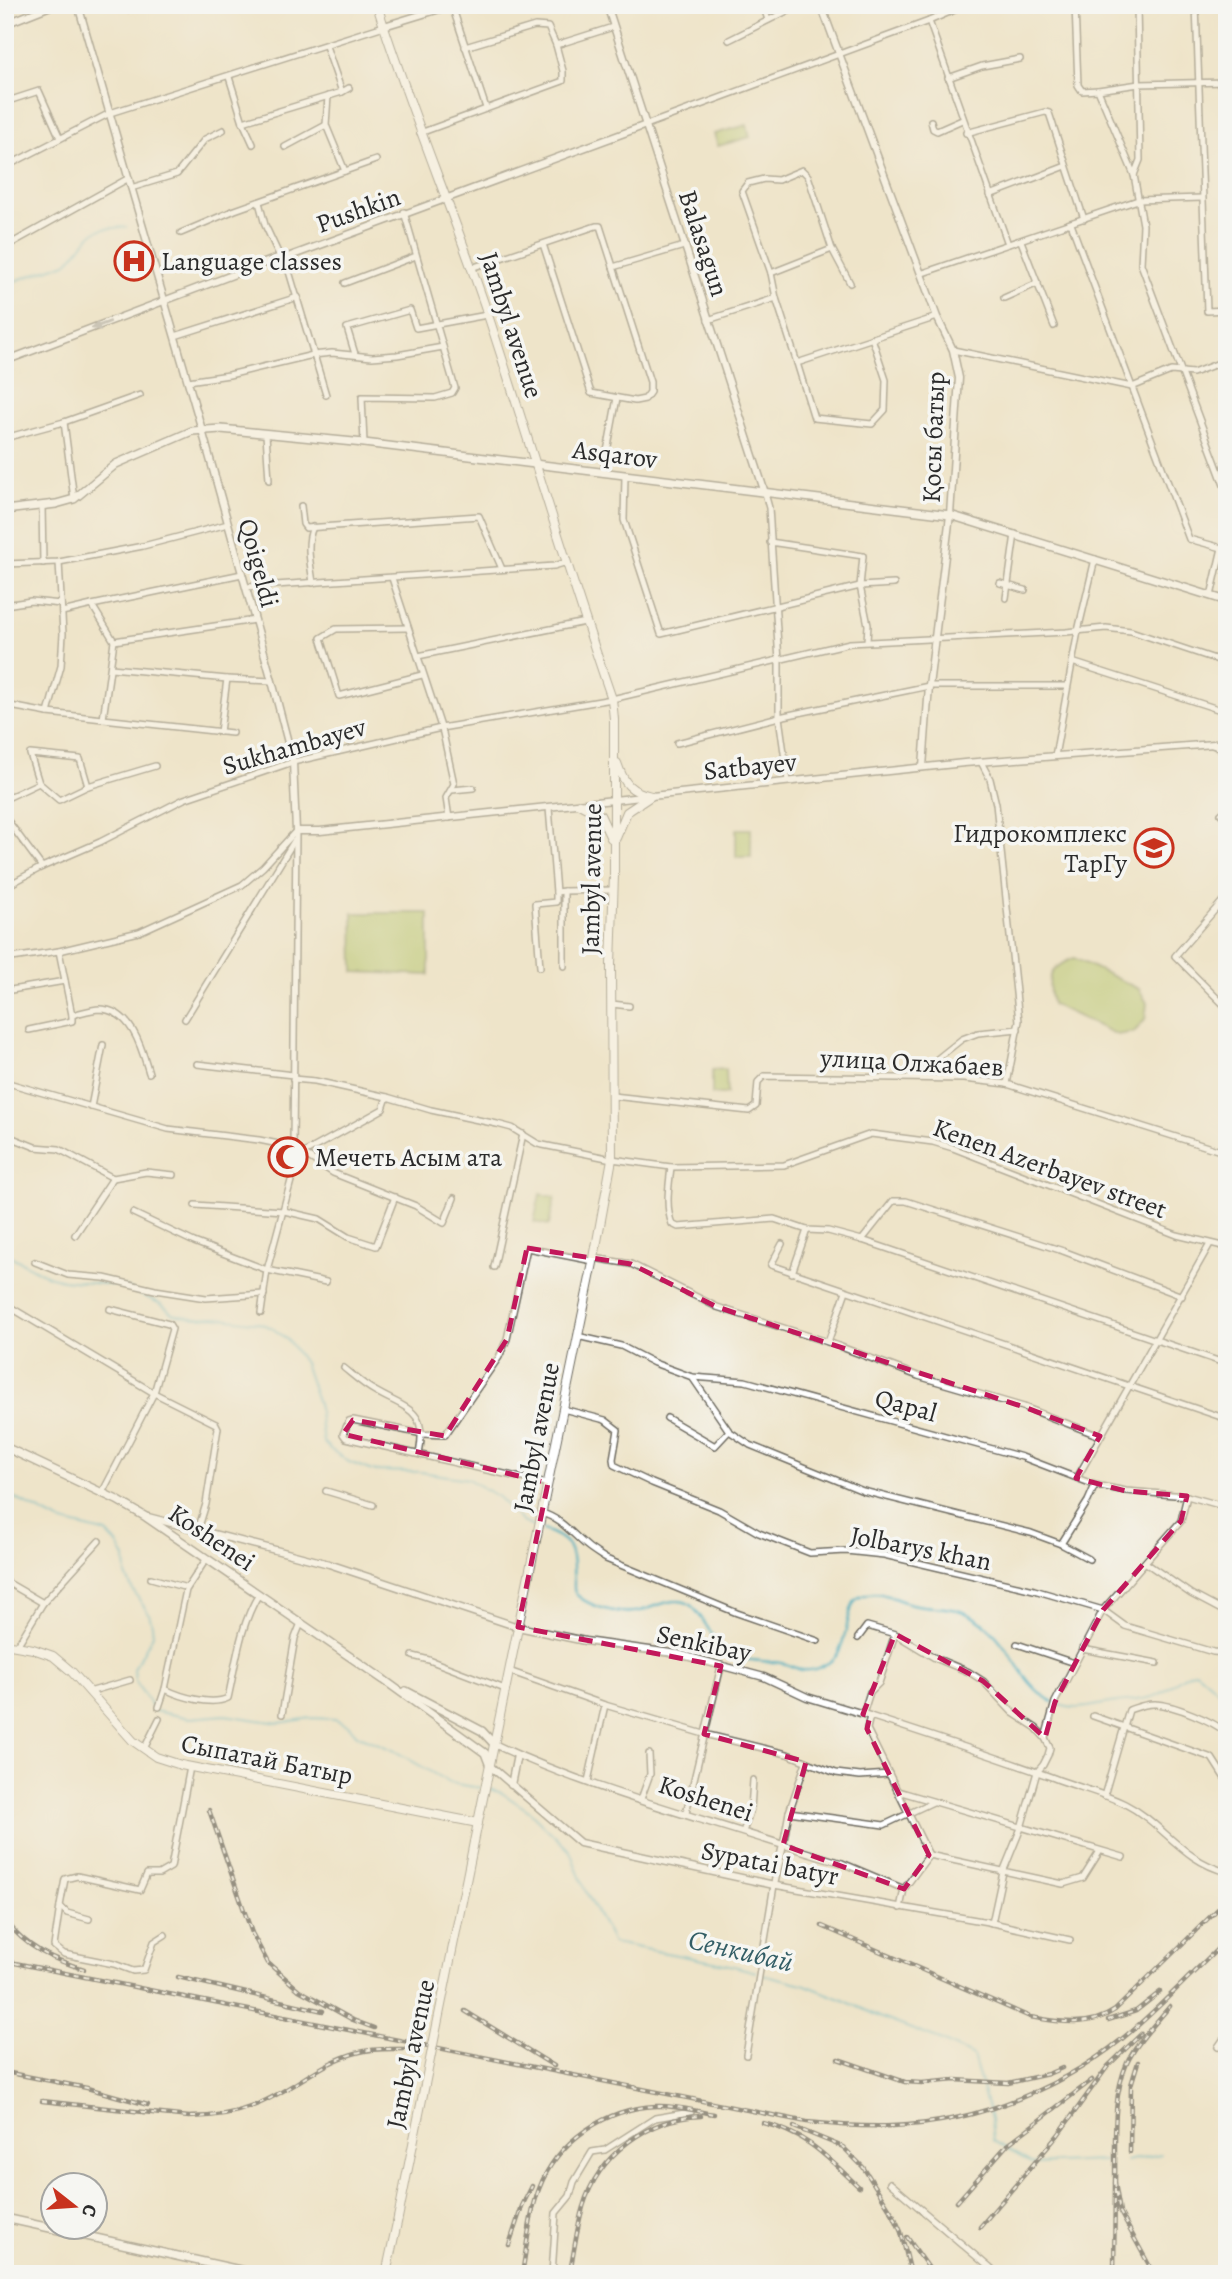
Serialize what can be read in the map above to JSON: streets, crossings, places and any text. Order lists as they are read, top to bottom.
{
  "streets": {
    "main road": [
      "Jambyl avenue",
      "Asqarov",
      "Koshenei",
      "Сыпатай Батыр"
    ],
    "street": [
      "Pushkin",
      "Balasagun",
      "Қосы батыр",
      "Qoigeldi",
      "Sukhambayev",
      "Satbayev",
      "улица Олжабаев",
      "Kenen Azerbayev street",
      "Qapal",
      "Jolbarys khan",
      "Senkibay",
      "Sypatai batyr"
    ]
  },
  "crossings": [
    ["Pushkin", "Balasagun"],
    ["Pushkin", "Jambyl avenue"],
    ["Pushkin", "Qoigeldi"],
    ["Balasagun", "Asqarov"],
    ["Jambyl avenue", "Asqarov"],
    ["Jambyl avenue", "Sukhambayev"],
    ["Jambyl avenue", "Satbayev"],
    ["Jambyl avenue", "улица Олжабаев"],
    ["Jambyl avenue", "Kenen Azerbayev street"],
    ["Jambyl avenue", "Qapal"],
    ["Jambyl avenue", "Koshenei"],
    ["Jambyl avenue", "Jolbarys khan"],
    ["Jambyl avenue", "Senkibay"],
    ["Jambyl avenue", "Сыпатай Батыр"],
    ["Jambyl avenue", "Sypatai batyr"],
    ["Қосы батыр", "Asqarov"],
    ["Қосы батыр", "Sukhambayev"],
    ["Қосы батыр", "Satbayev"],
    ["Asqarov", "Qoigeldi"],
    ["Qoigeldi", "Sukhambayev"],
    ["Qoigeldi", "Satbayev"],
    ["Qoigeldi", "Kenen Azerbayev street"],
    ["Koshenei", "Senkibay"]
  ],
  "water": ["Сенкибай"],
  "places": {
    "hospital": ["Language classes"],
    "school or university": ["Гидрокомплекс ТарГу"],
    "mosque": ["Мечеть Асым ата"]
  },
  "north": "right"
}
